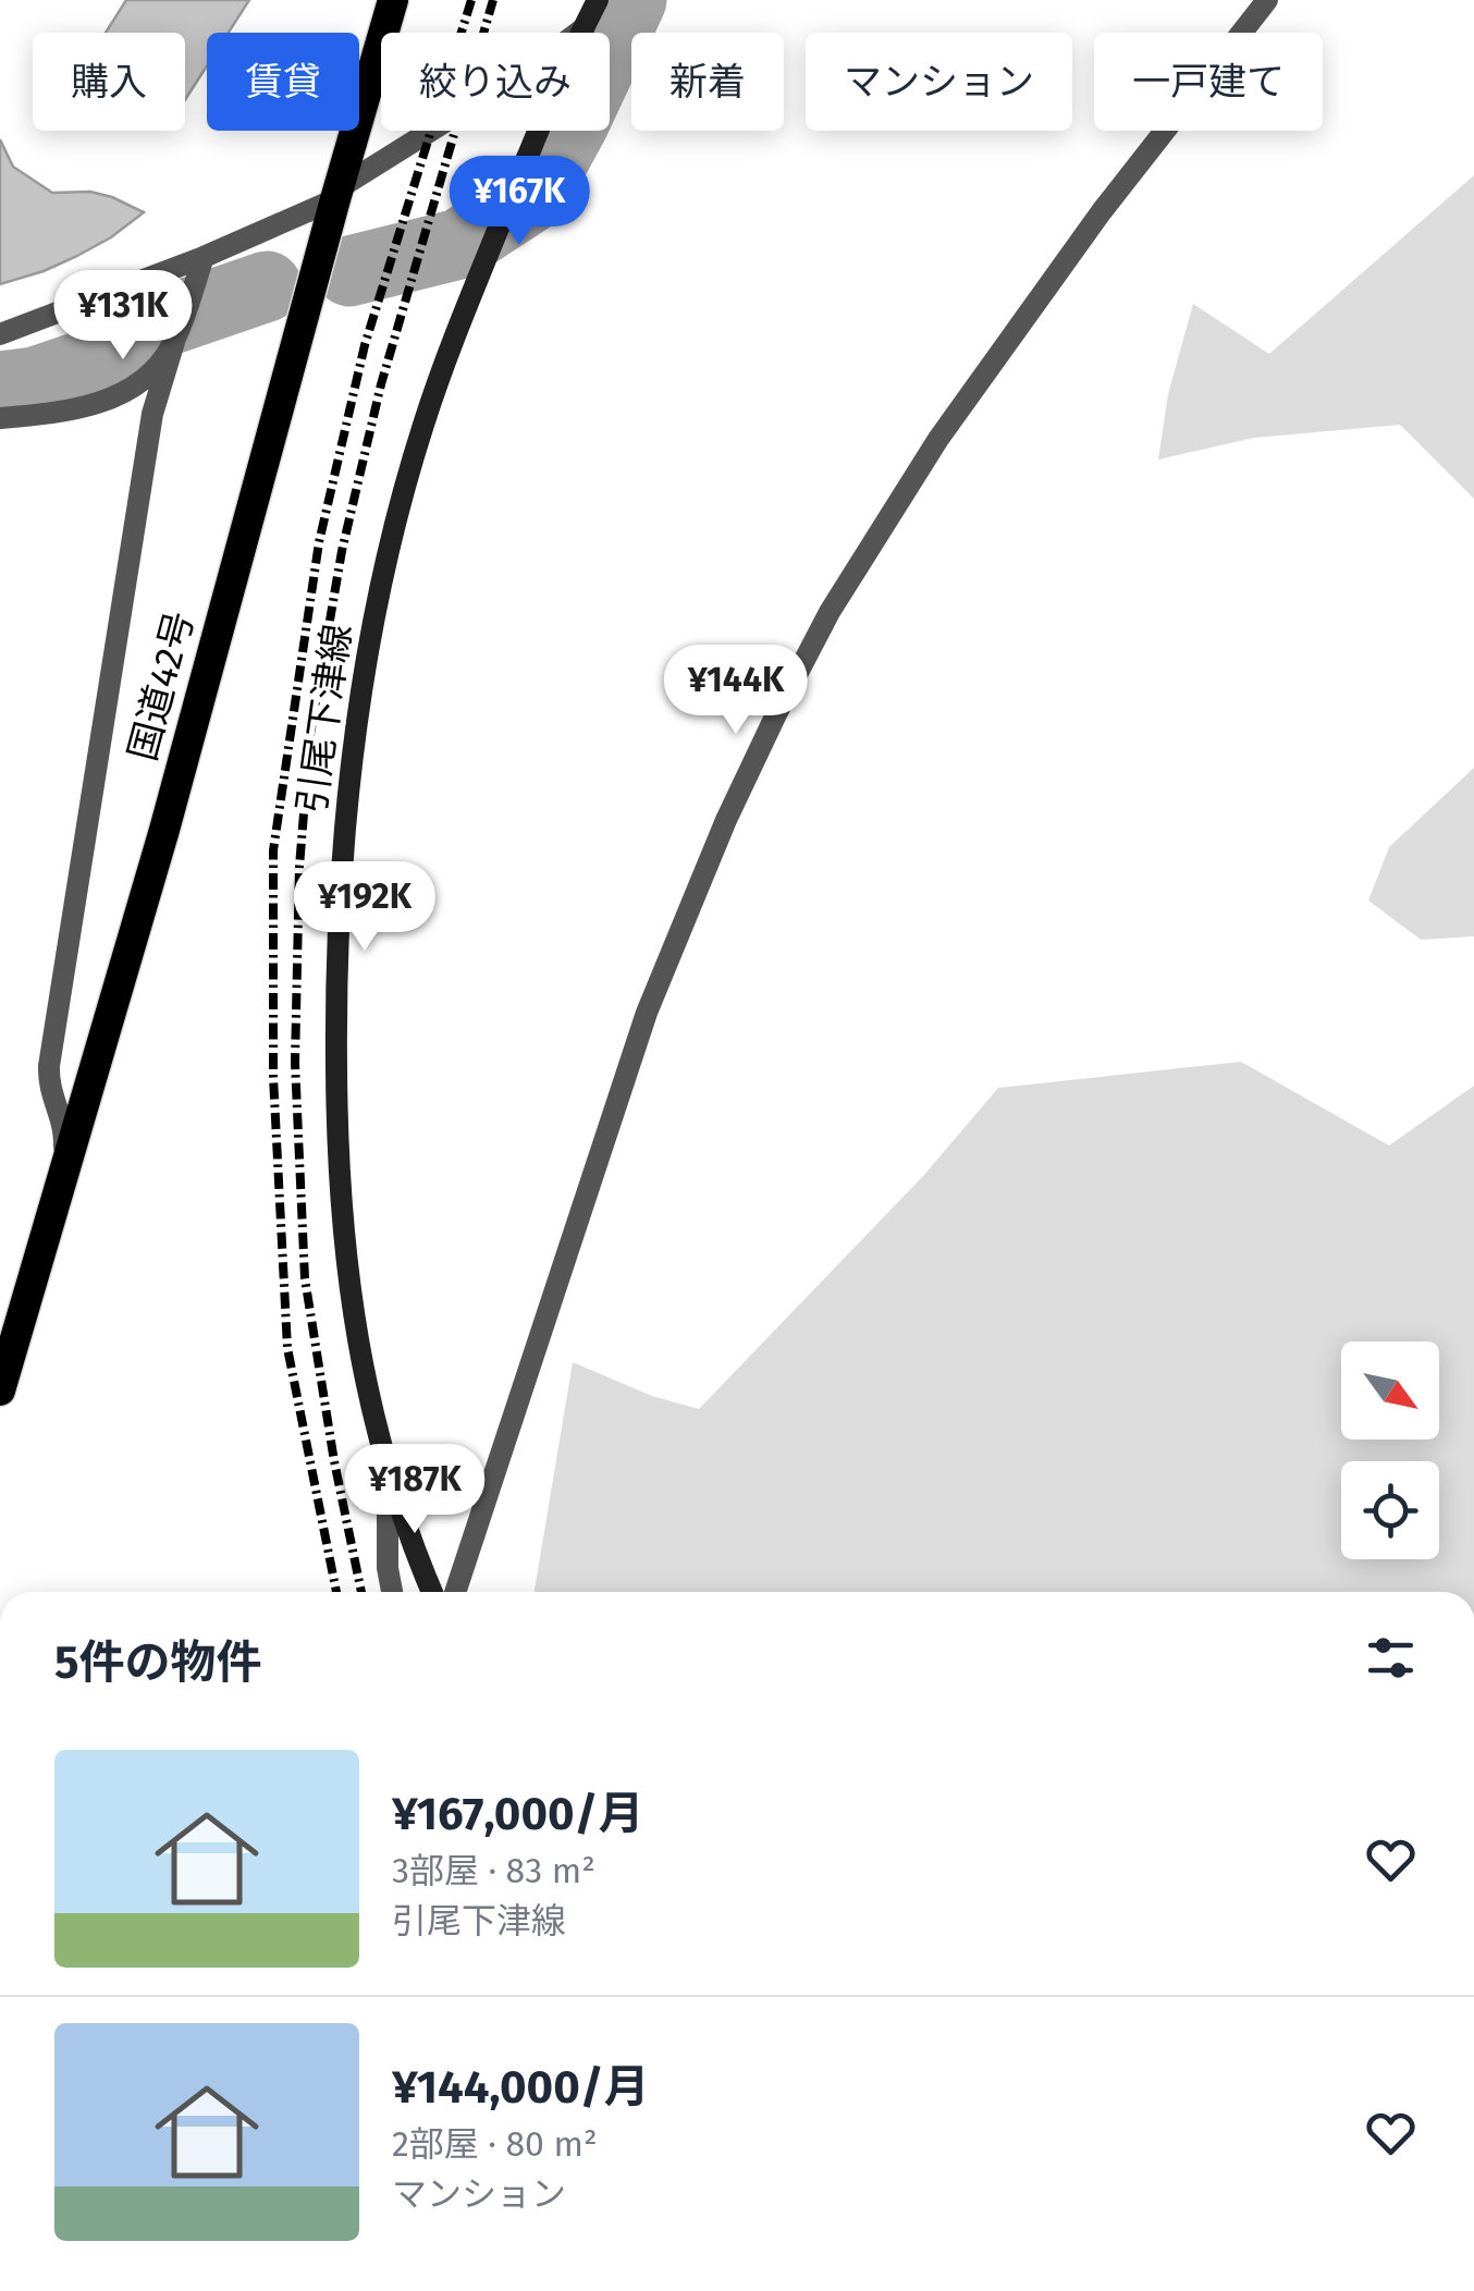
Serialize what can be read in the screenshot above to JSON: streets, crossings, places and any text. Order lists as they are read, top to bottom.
{
  "streets": {
    "highway": ["国道42号"],
    "main road": ["引尾下津線"]
  },
  "north": "bottom right",
  "page": {
    "chip": [
      "購入",
      "賃貸",
      "絞り込み",
      "新着",
      "マンション",
      "一戸建て"
    ],
    "price": [
      "¥167K",
      "¥131K",
      "¥144K",
      "¥192K",
      "¥187K"
    ],
    "heading": "5件の物件",
    "list": [
      {
        "name": "¥167,000/月",
        "note": "3部屋 · 83 m² · 引尾下津線"
      },
      {
        "name": "¥144,000/月",
        "note": "2部屋 · 80 m² · マンション"
      }
    ]
  }
}
